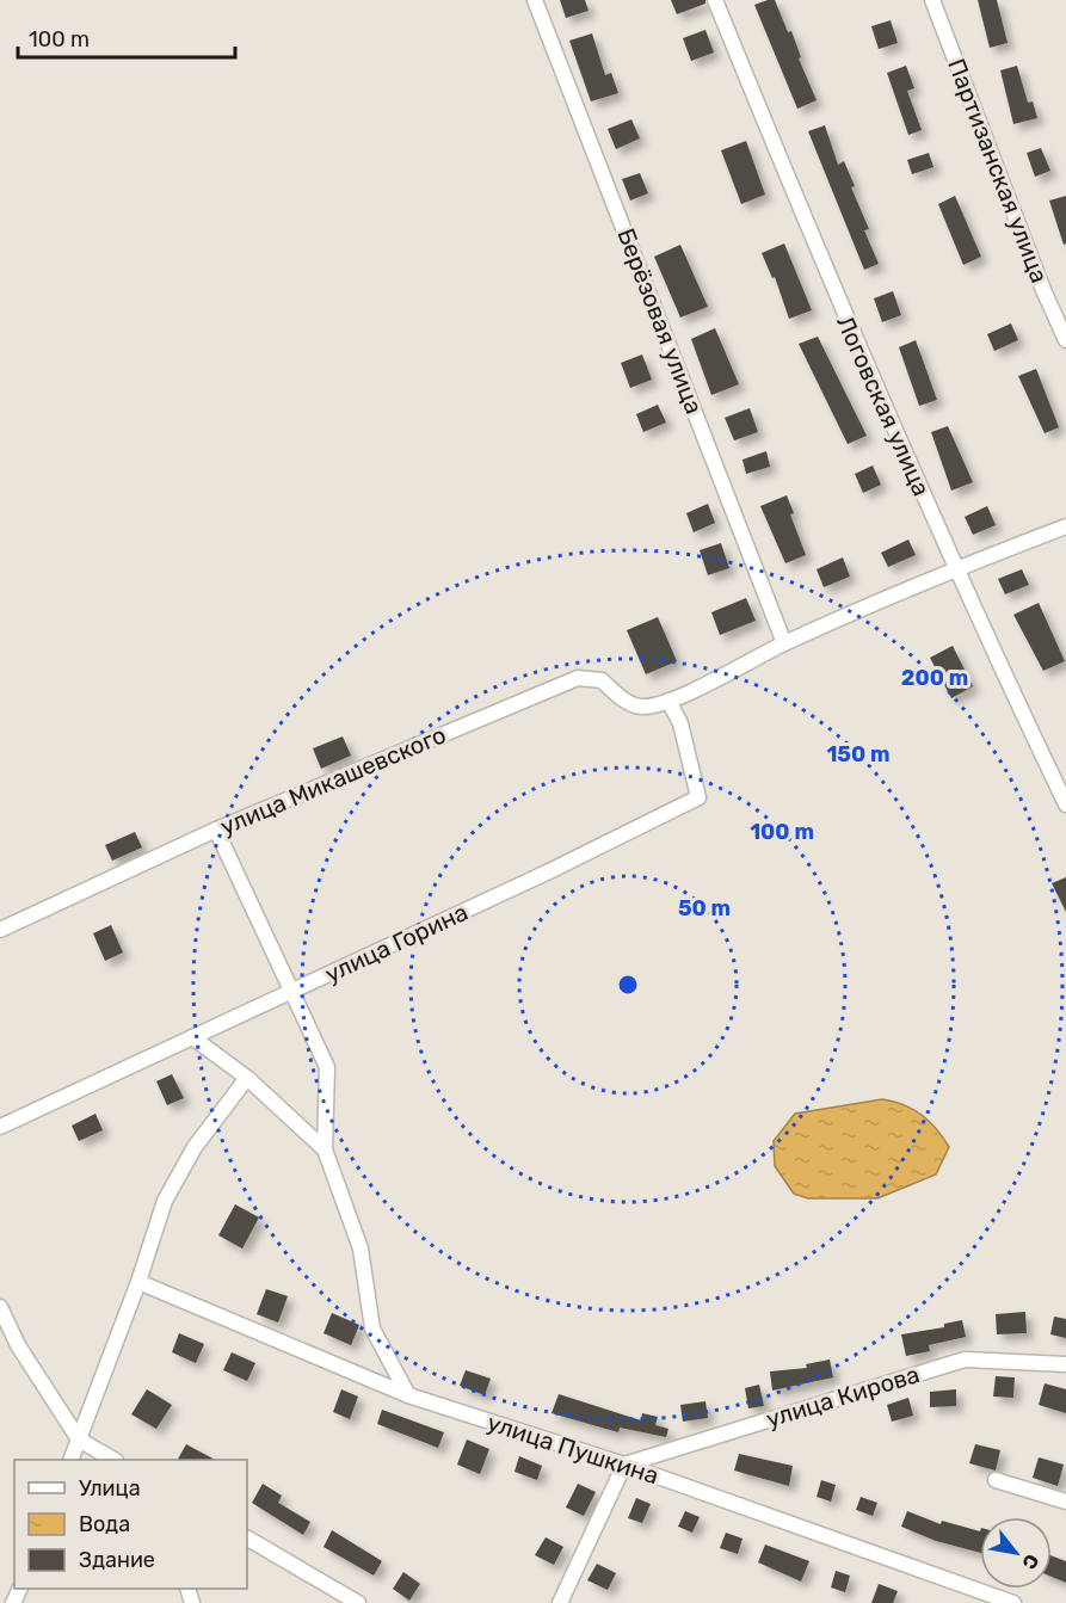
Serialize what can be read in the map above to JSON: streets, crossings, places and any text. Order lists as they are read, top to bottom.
{
  "streets": {
    "street": [
      "Партизанская улица",
      "Берёзовая улица",
      "Логовская улица",
      "улица Микашевского",
      "улица Горина",
      "улица Кирова",
      "улица Пушкина"
    ]
  },
  "crossings": [
    ["улица Микашевского", "улица Горина"],
    ["улица Кирова", "улица Пушкина"]
  ],
  "legend": ["Улица", "Вода", "Здание"],
  "scale_bar": "100 m",
  "north": "bottom right",
  "rings": [
    "200 m",
    "150 m",
    "100 m",
    "50 m"
  ]
}
